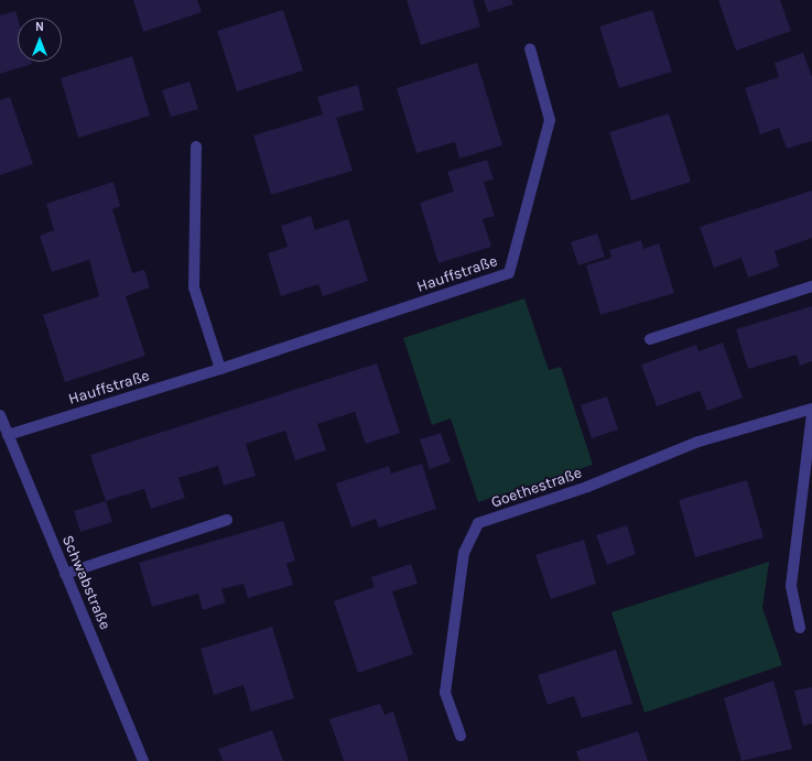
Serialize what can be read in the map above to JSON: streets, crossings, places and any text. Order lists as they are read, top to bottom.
{
  "streets": {
    "street": ["Hauffstraße", "Goethestraße", "Schwabstraße"]
  },
  "crossings": [
    ["Hauffstraße", "Schwabstraße"]
  ],
  "north": "top"
}
